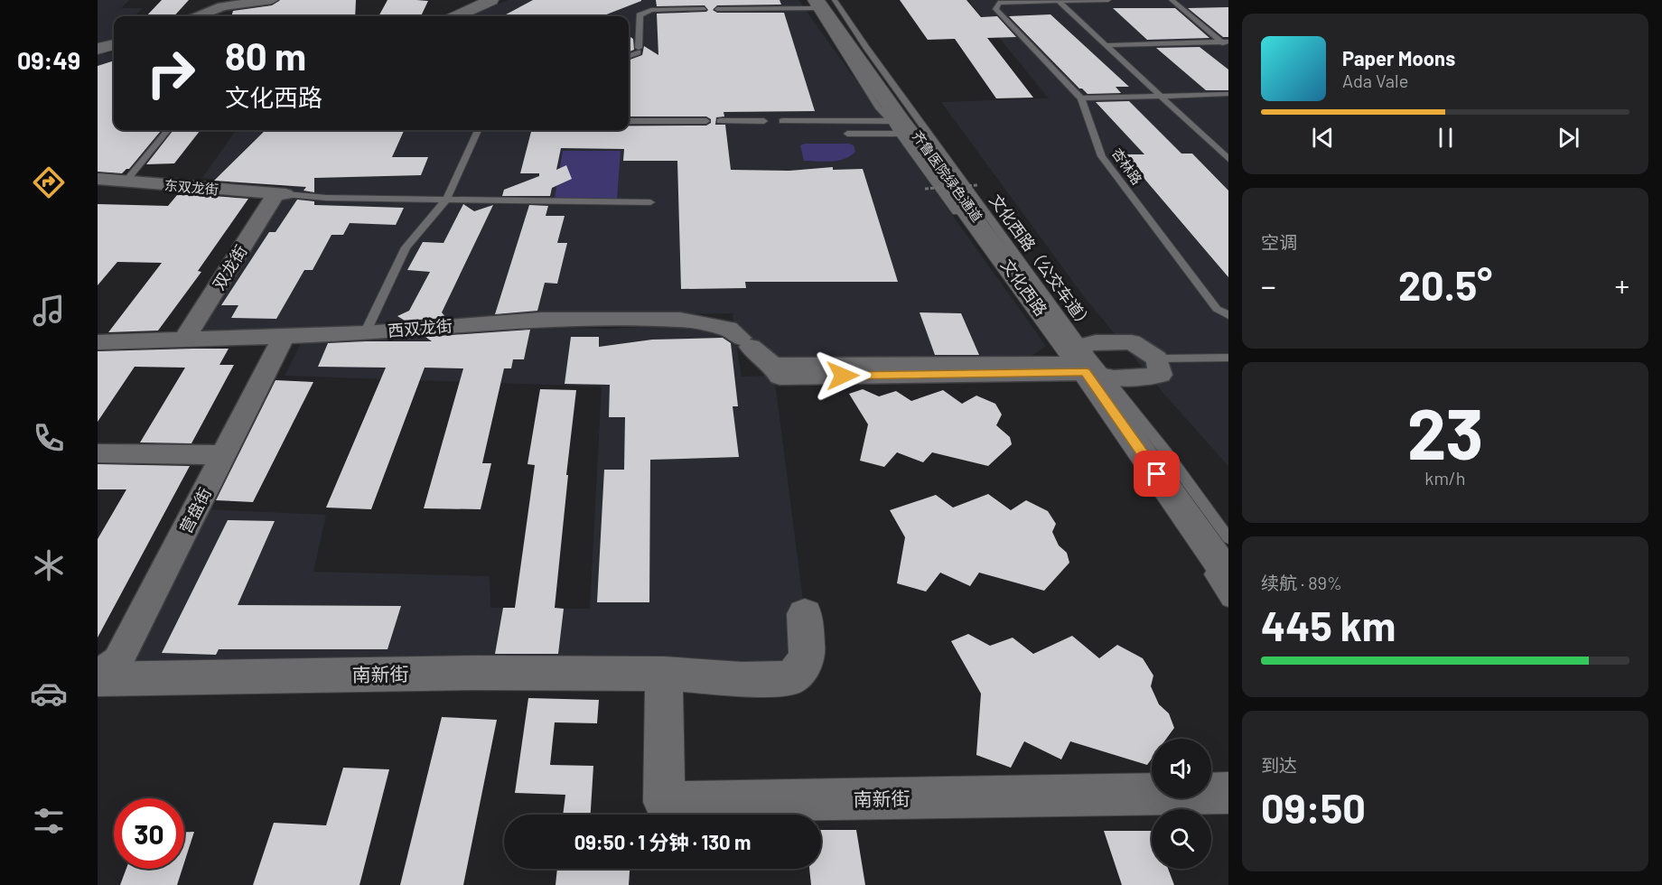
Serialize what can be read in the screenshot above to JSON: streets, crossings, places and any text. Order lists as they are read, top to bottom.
{
  "streets": {
    "main road": ["文化西路", "南新街"],
    "street": [
      "东双龙街",
      "双龙街",
      "西双龙街",
      "营盘街"
    ],
    "lane": ["杏林路", "齐鲁医院绿色通道", "文化西路（公交车道）"]
  },
  "crossings": [
    ["齐鲁医院绿色通道", "文化西路（公交车道）"],
    ["齐鲁医院绿色通道", "文化西路"],
    ["齐鲁医院绿色通道", "西双龙街"],
    ["东双龙街", "双龙街"],
    ["文化西路（公交车道）", "文化西路"],
    ["文化西路（公交车道）", "西双龙街"],
    ["双龙街", "西双龙街"],
    ["文化西路", "西双龙街"],
    ["西双龙街", "营盘街"]
  ],
  "page": {
    "tabs": "09:49",
    "turn": ["80 m", "文化西路"],
    "song": ["Paper Moons", "Ada Vale"],
    "tile": [
      "空调",
      ["23", "km/h"],
      ["续航 · 89%", "445 km"],
      ["到达", "09:50"]
    ],
    "heat": ["−", "20.5°", "+"],
    "limit": "30",
    "trip": "09:50 · 1 分钟 · 130 m"
  }
}
